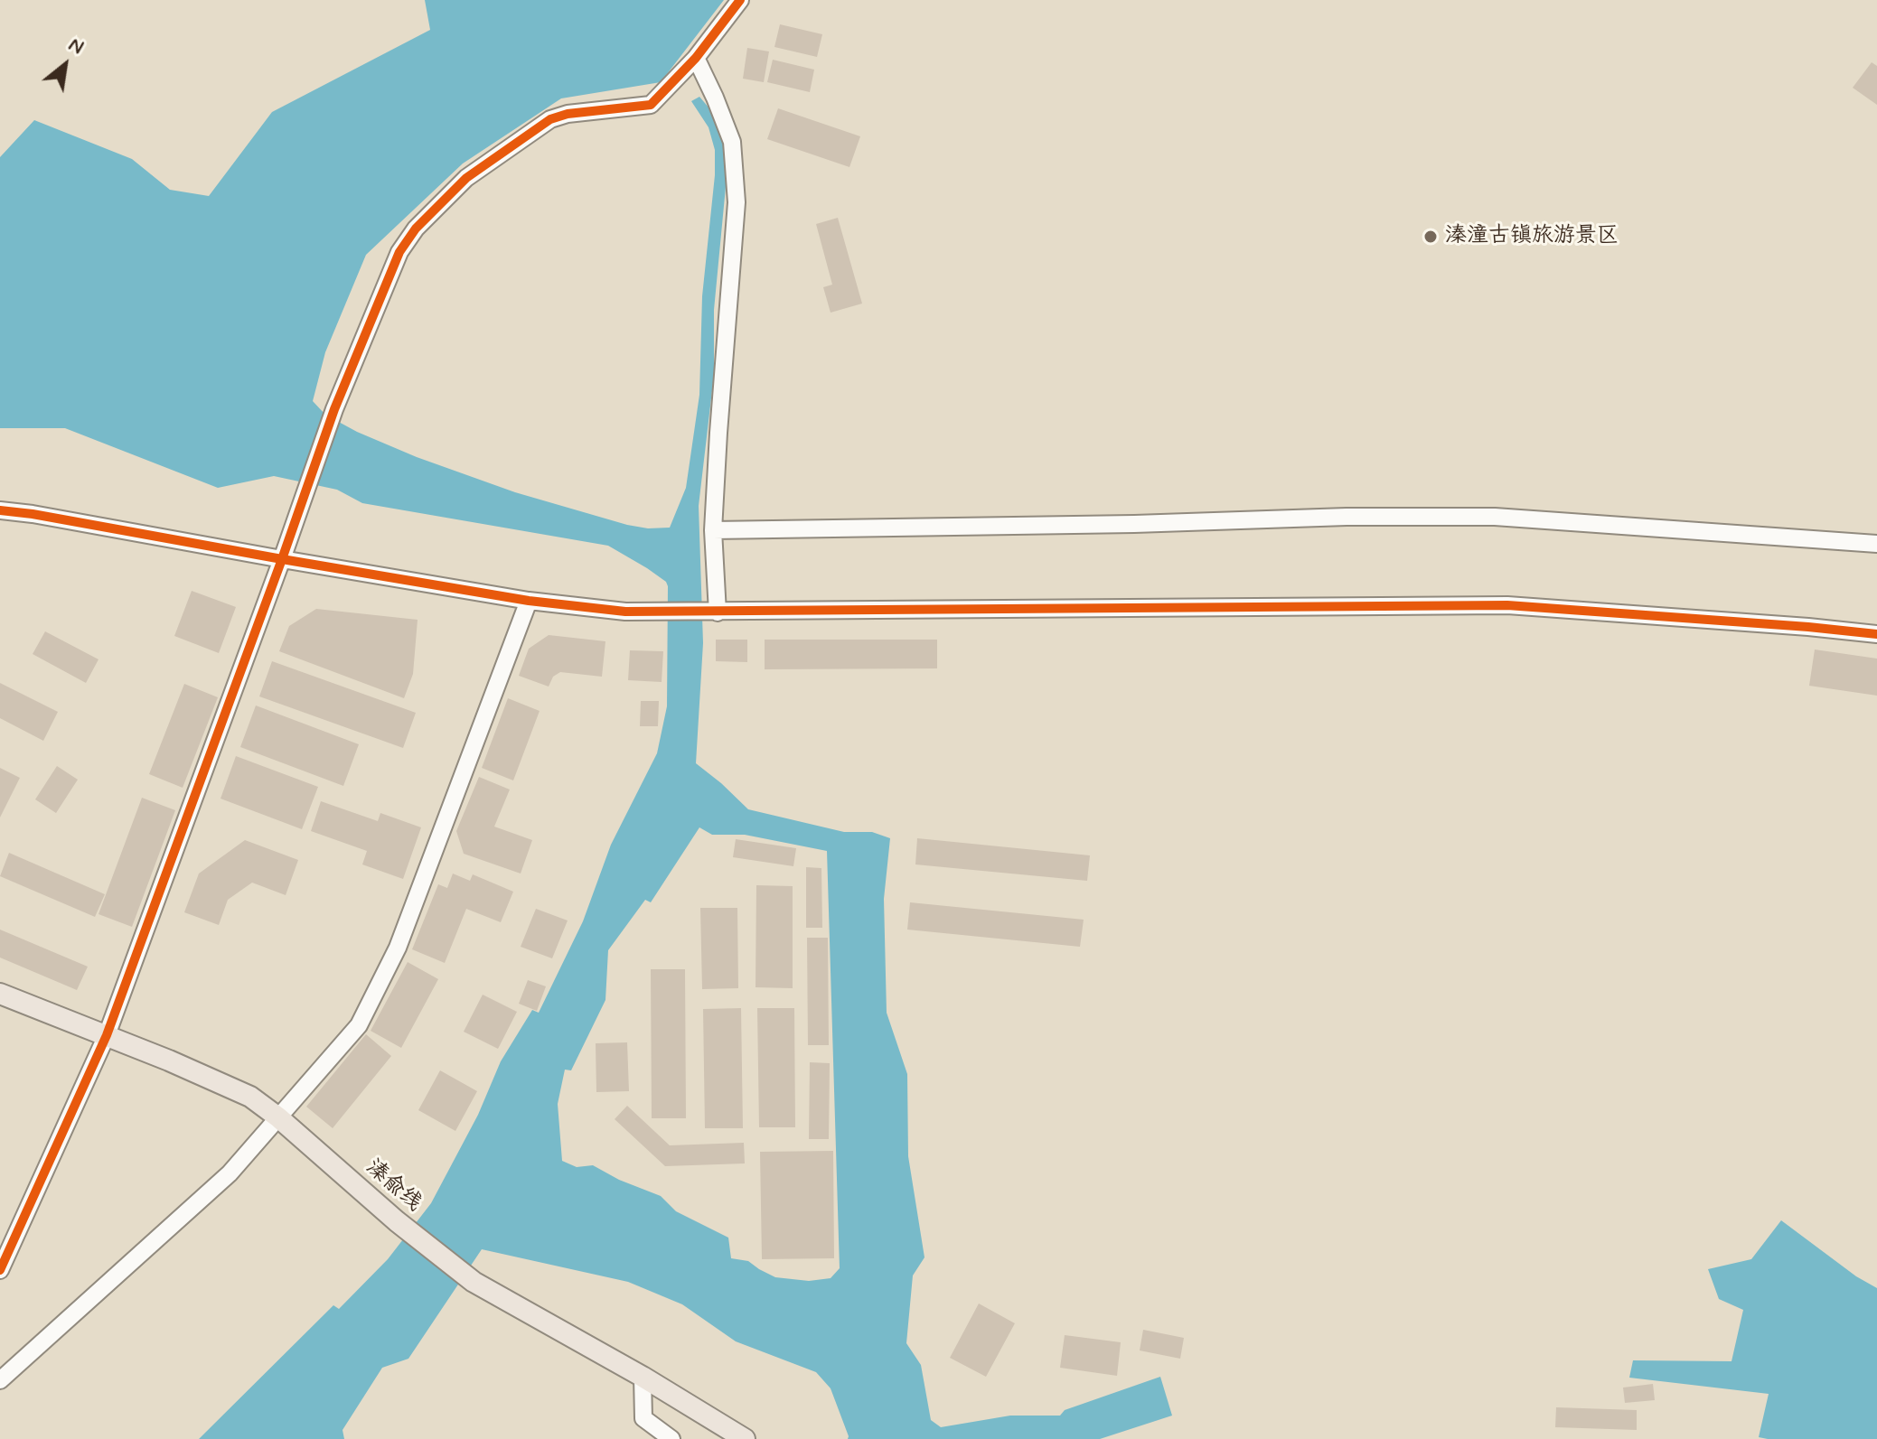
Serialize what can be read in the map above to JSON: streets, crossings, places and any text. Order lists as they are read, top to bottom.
{
  "streets": {
    "main road": ["溱俞线"]
  },
  "places": ["溱潼古镇旅游景区"],
  "north": "top right"
}
